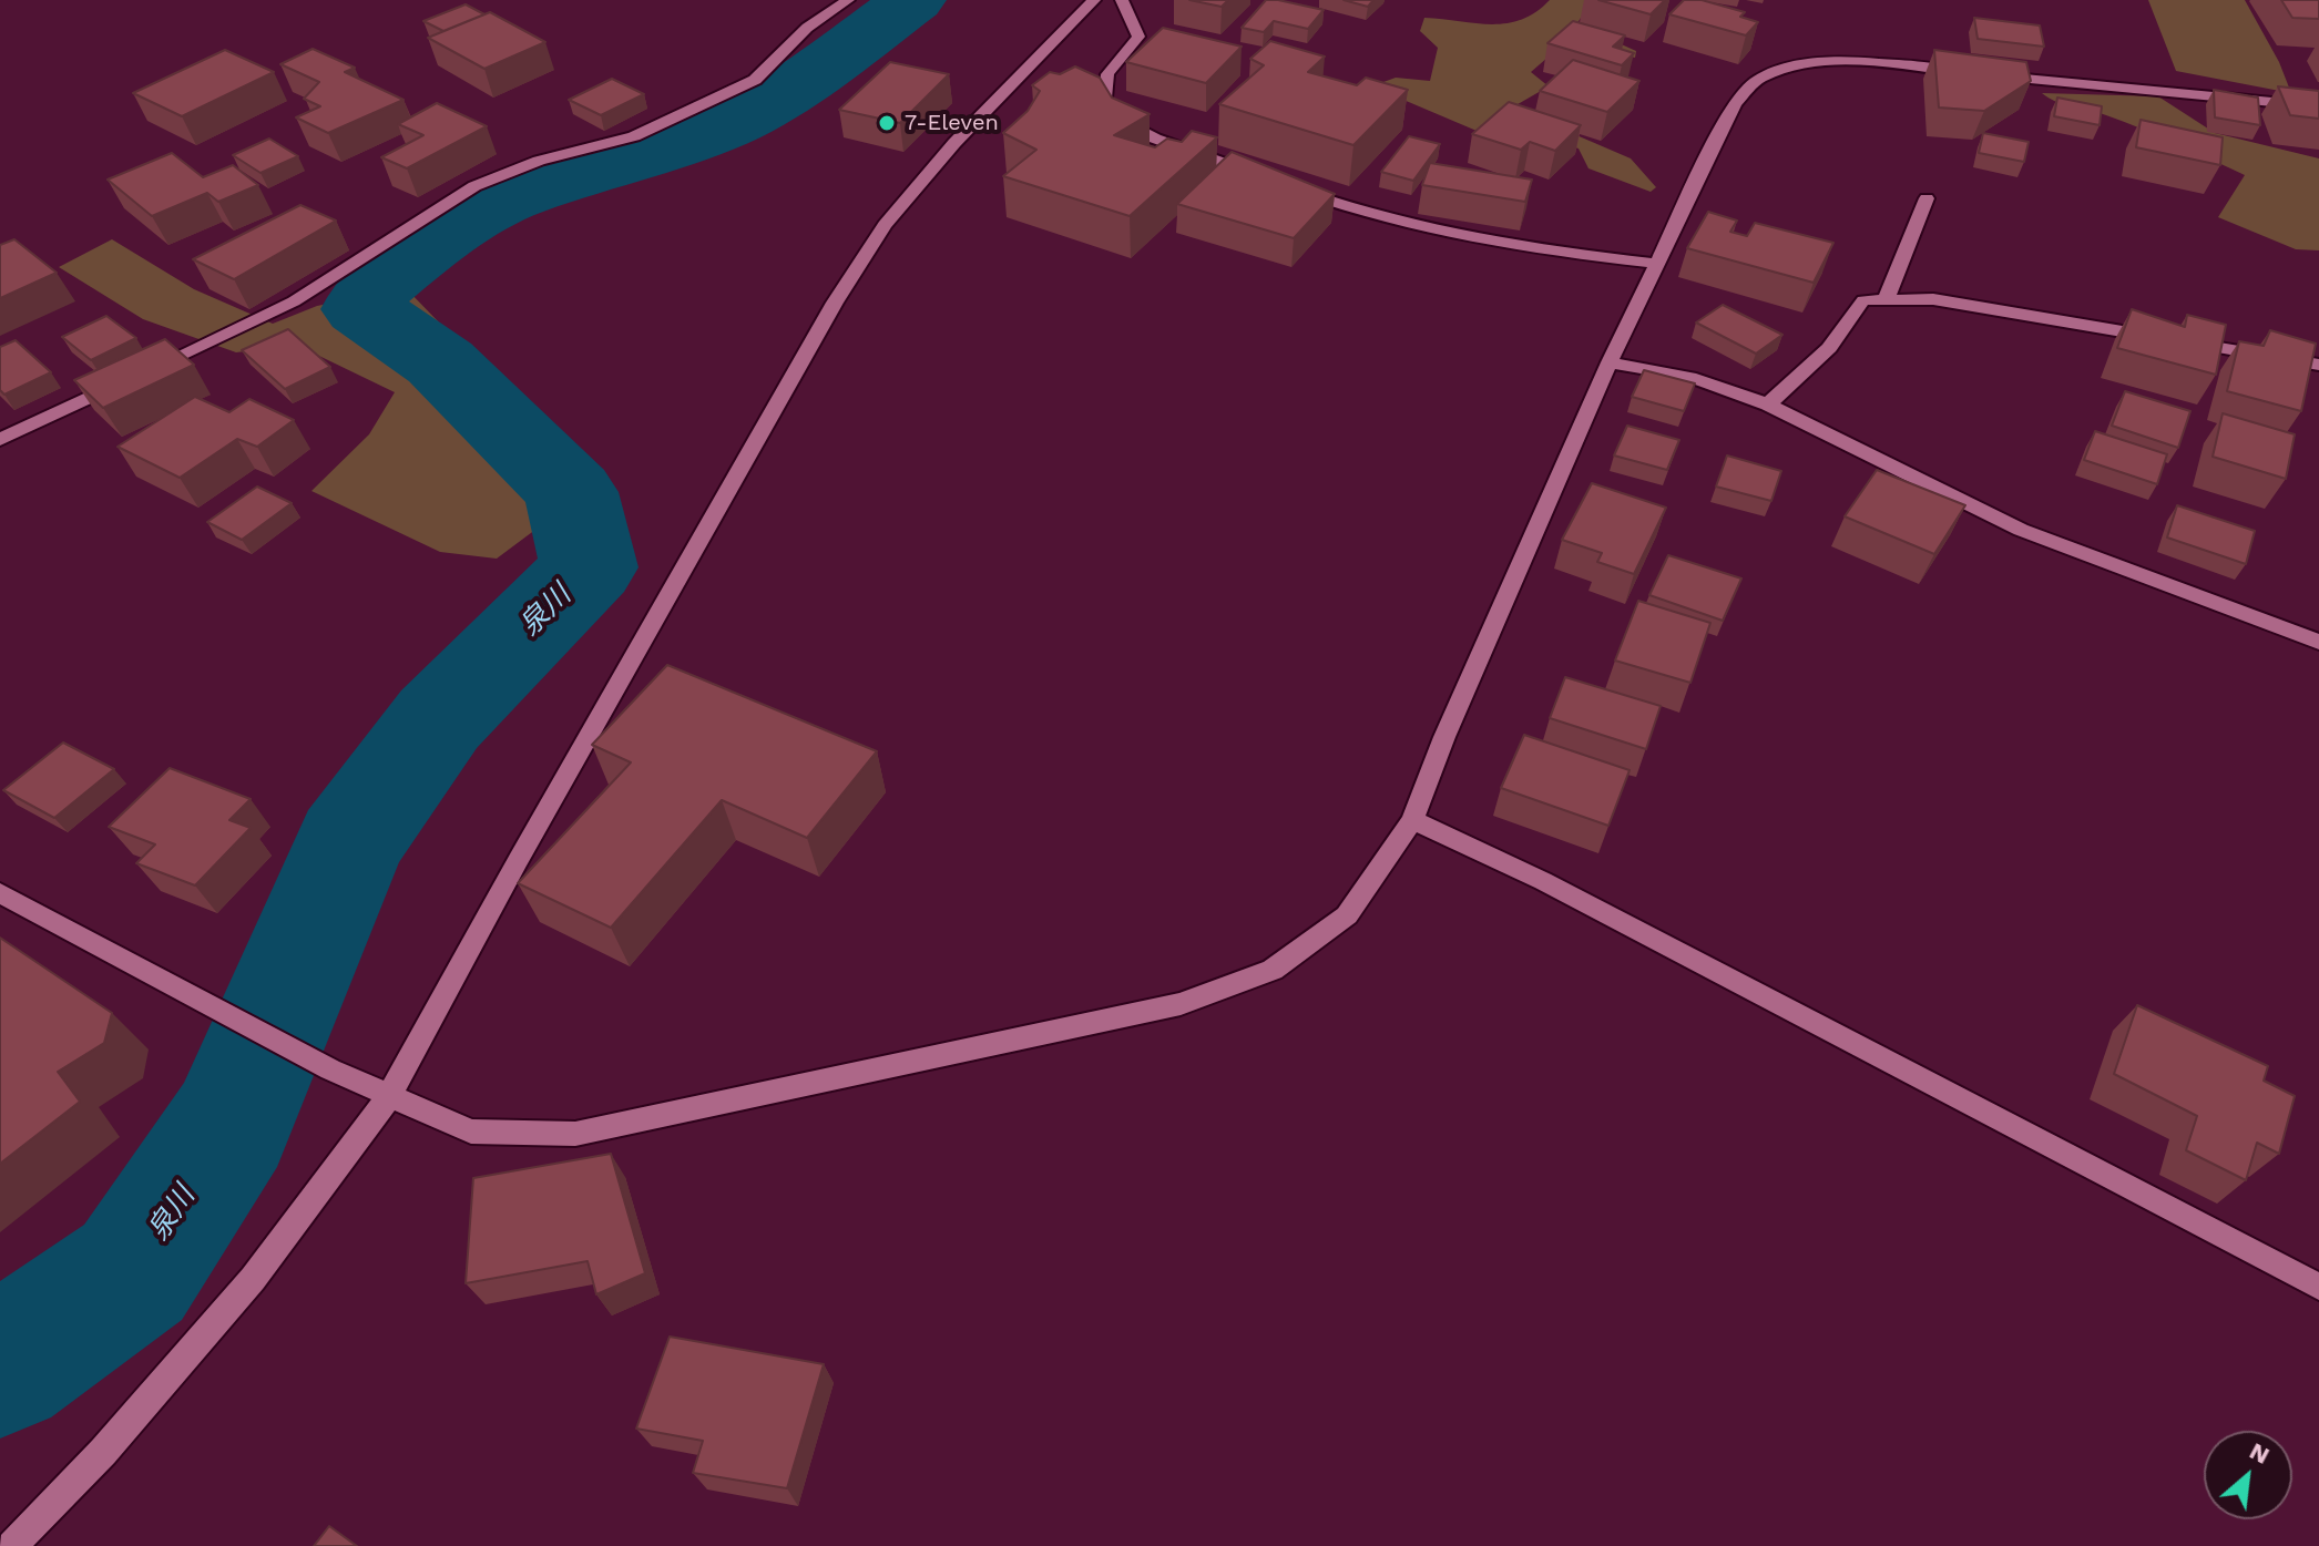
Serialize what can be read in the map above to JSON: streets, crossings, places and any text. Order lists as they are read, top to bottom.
{
  "water": ["泉川"],
  "places": ["7-Eleven"],
  "north": "top right"
}
